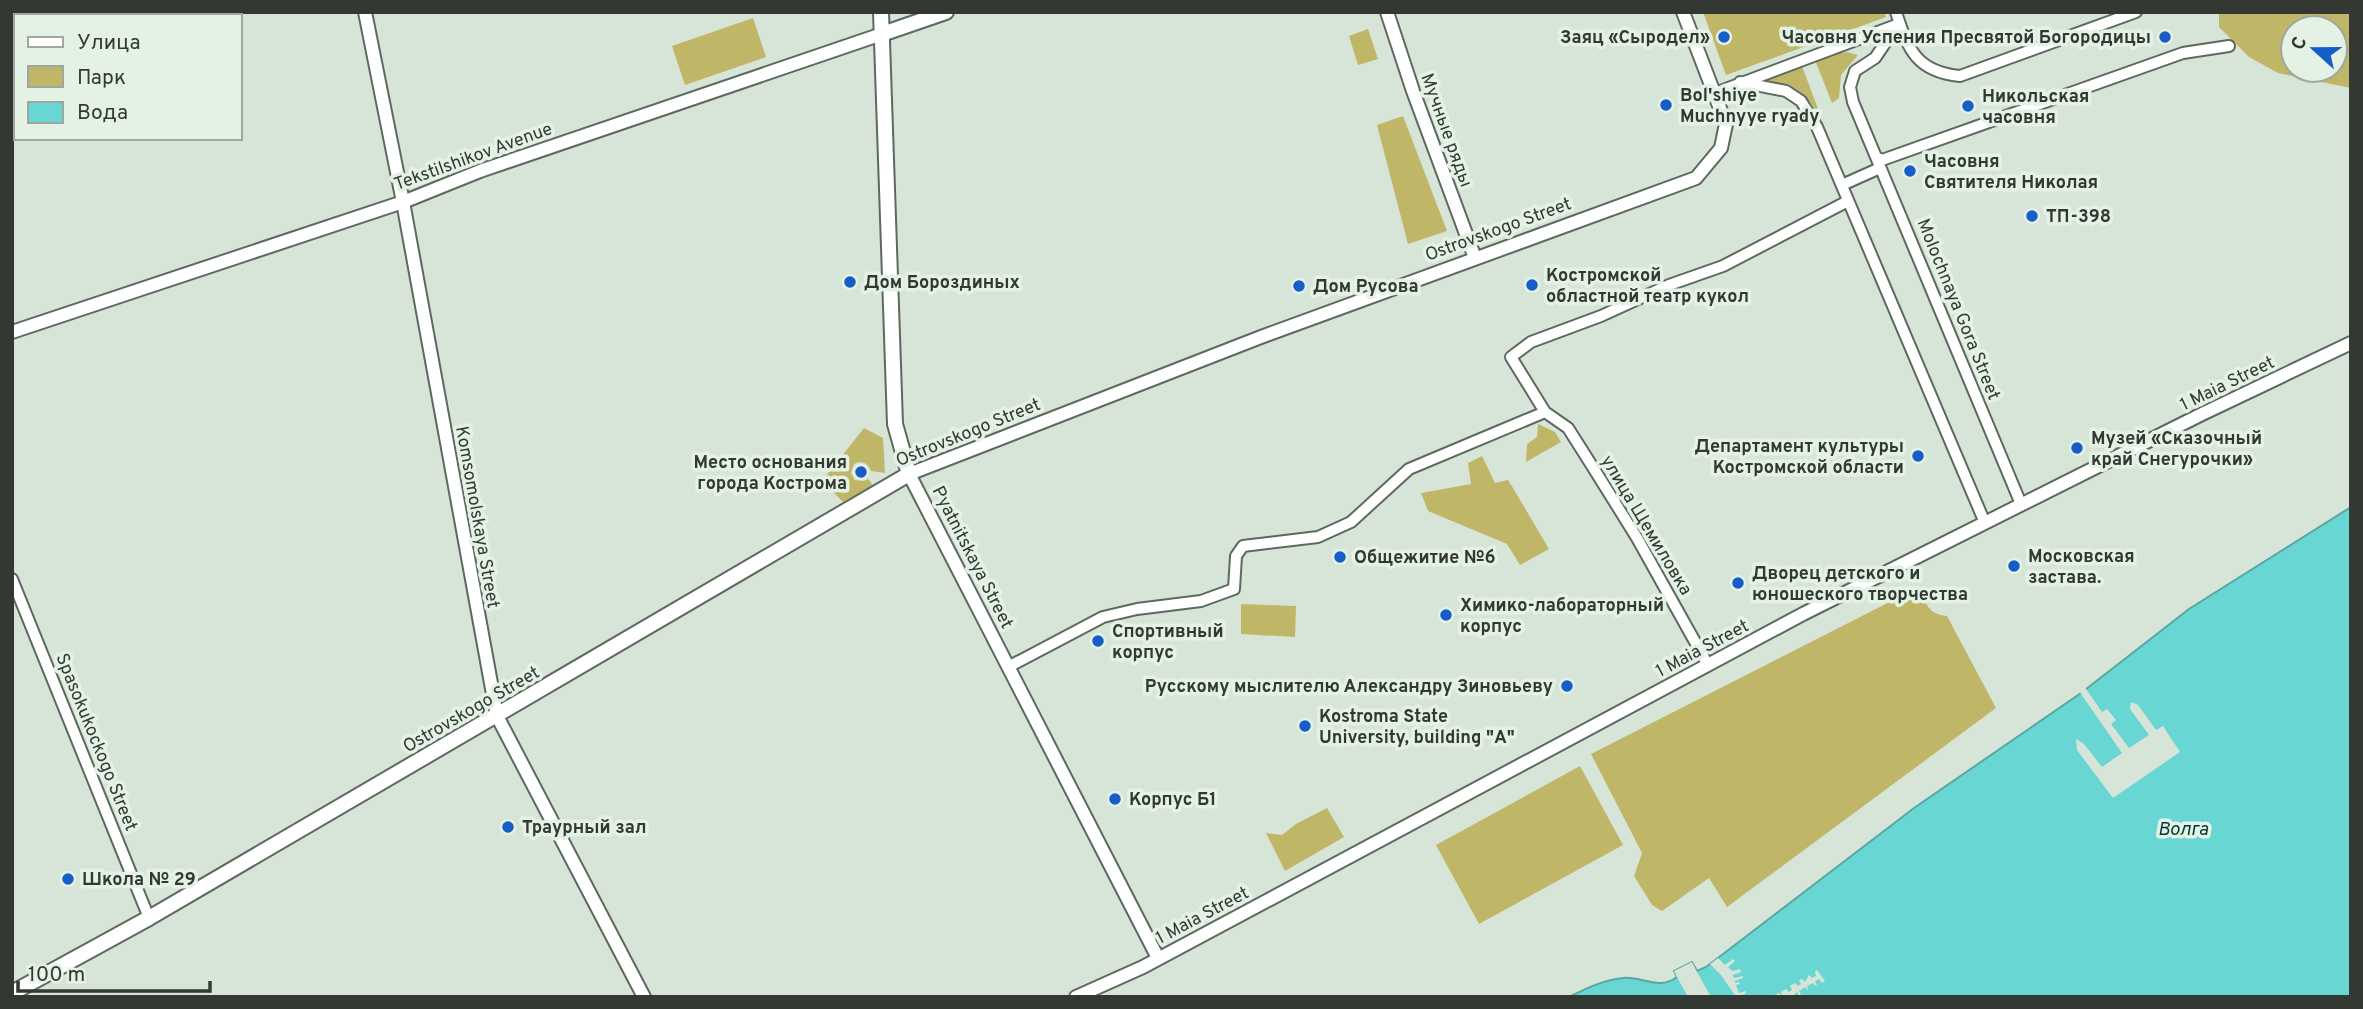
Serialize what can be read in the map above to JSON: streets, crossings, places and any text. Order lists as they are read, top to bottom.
{
  "streets": {
    "main road": ["Tekstilshikov Avenue", "Ostrovskogo Street", "Pyatnitskaya Street"],
    "street": [
      "Мучные ряды",
      "Molochnaya Gora Street",
      "1 Maia Street",
      "Komsomolskaya Street",
      "улица Щемиловка",
      "Spasokukoсkogo Street"
    ]
  },
  "crossings": [
    ["Мучные ряды", "Ostrovskogo Street"],
    ["Tekstilshikov Avenue", "Komsomolskaya Street"],
    ["Tekstilshikov Avenue", "Pyatnitskaya Street"],
    ["Ostrovskogo Street", "Komsomolskaya Street"],
    ["Ostrovskogo Street", "Pyatnitskaya Street"],
    ["Ostrovskogo Street", "Spasokukoсkogo Street"],
    ["Molochnaya Gora Street", "1 Maia Street"],
    ["1 Maia Street", "улица Щемиловка"],
    ["1 Maia Street", "Pyatnitskaya Street"]
  ],
  "water": ["Волга"],
  "places": [
    "Заяц «Сыродел»",
    "Часовня Успения Пресвятой Богородицы",
    "Bol'shiye Muchnyye ryady",
    "Никольская часовня",
    "Часовня Святителя Николая",
    "ТП-398",
    "Дом Бороздиных",
    "Костромской областной театр кукол",
    "Дом Русова",
    "Музей «Сказочный край Снегурочки»",
    "Департамент культуры Костромской области",
    "Место основания города Кострома",
    "Общежитие №6",
    "Московская застава.",
    "Дворец детского и юношеского творчества",
    "Химико-лабораторный корпус",
    "Спортивный корпус",
    "Русскому мыслителю Александру Зиновьеву",
    "Kostroma State University, building \"A\"",
    "Корпус Б1",
    "Траурный зал",
    "Школа № 29"
  ],
  "legend": ["Улица", "Парк", "Вода"],
  "scale_bar": "100 m",
  "north": "left"
}
